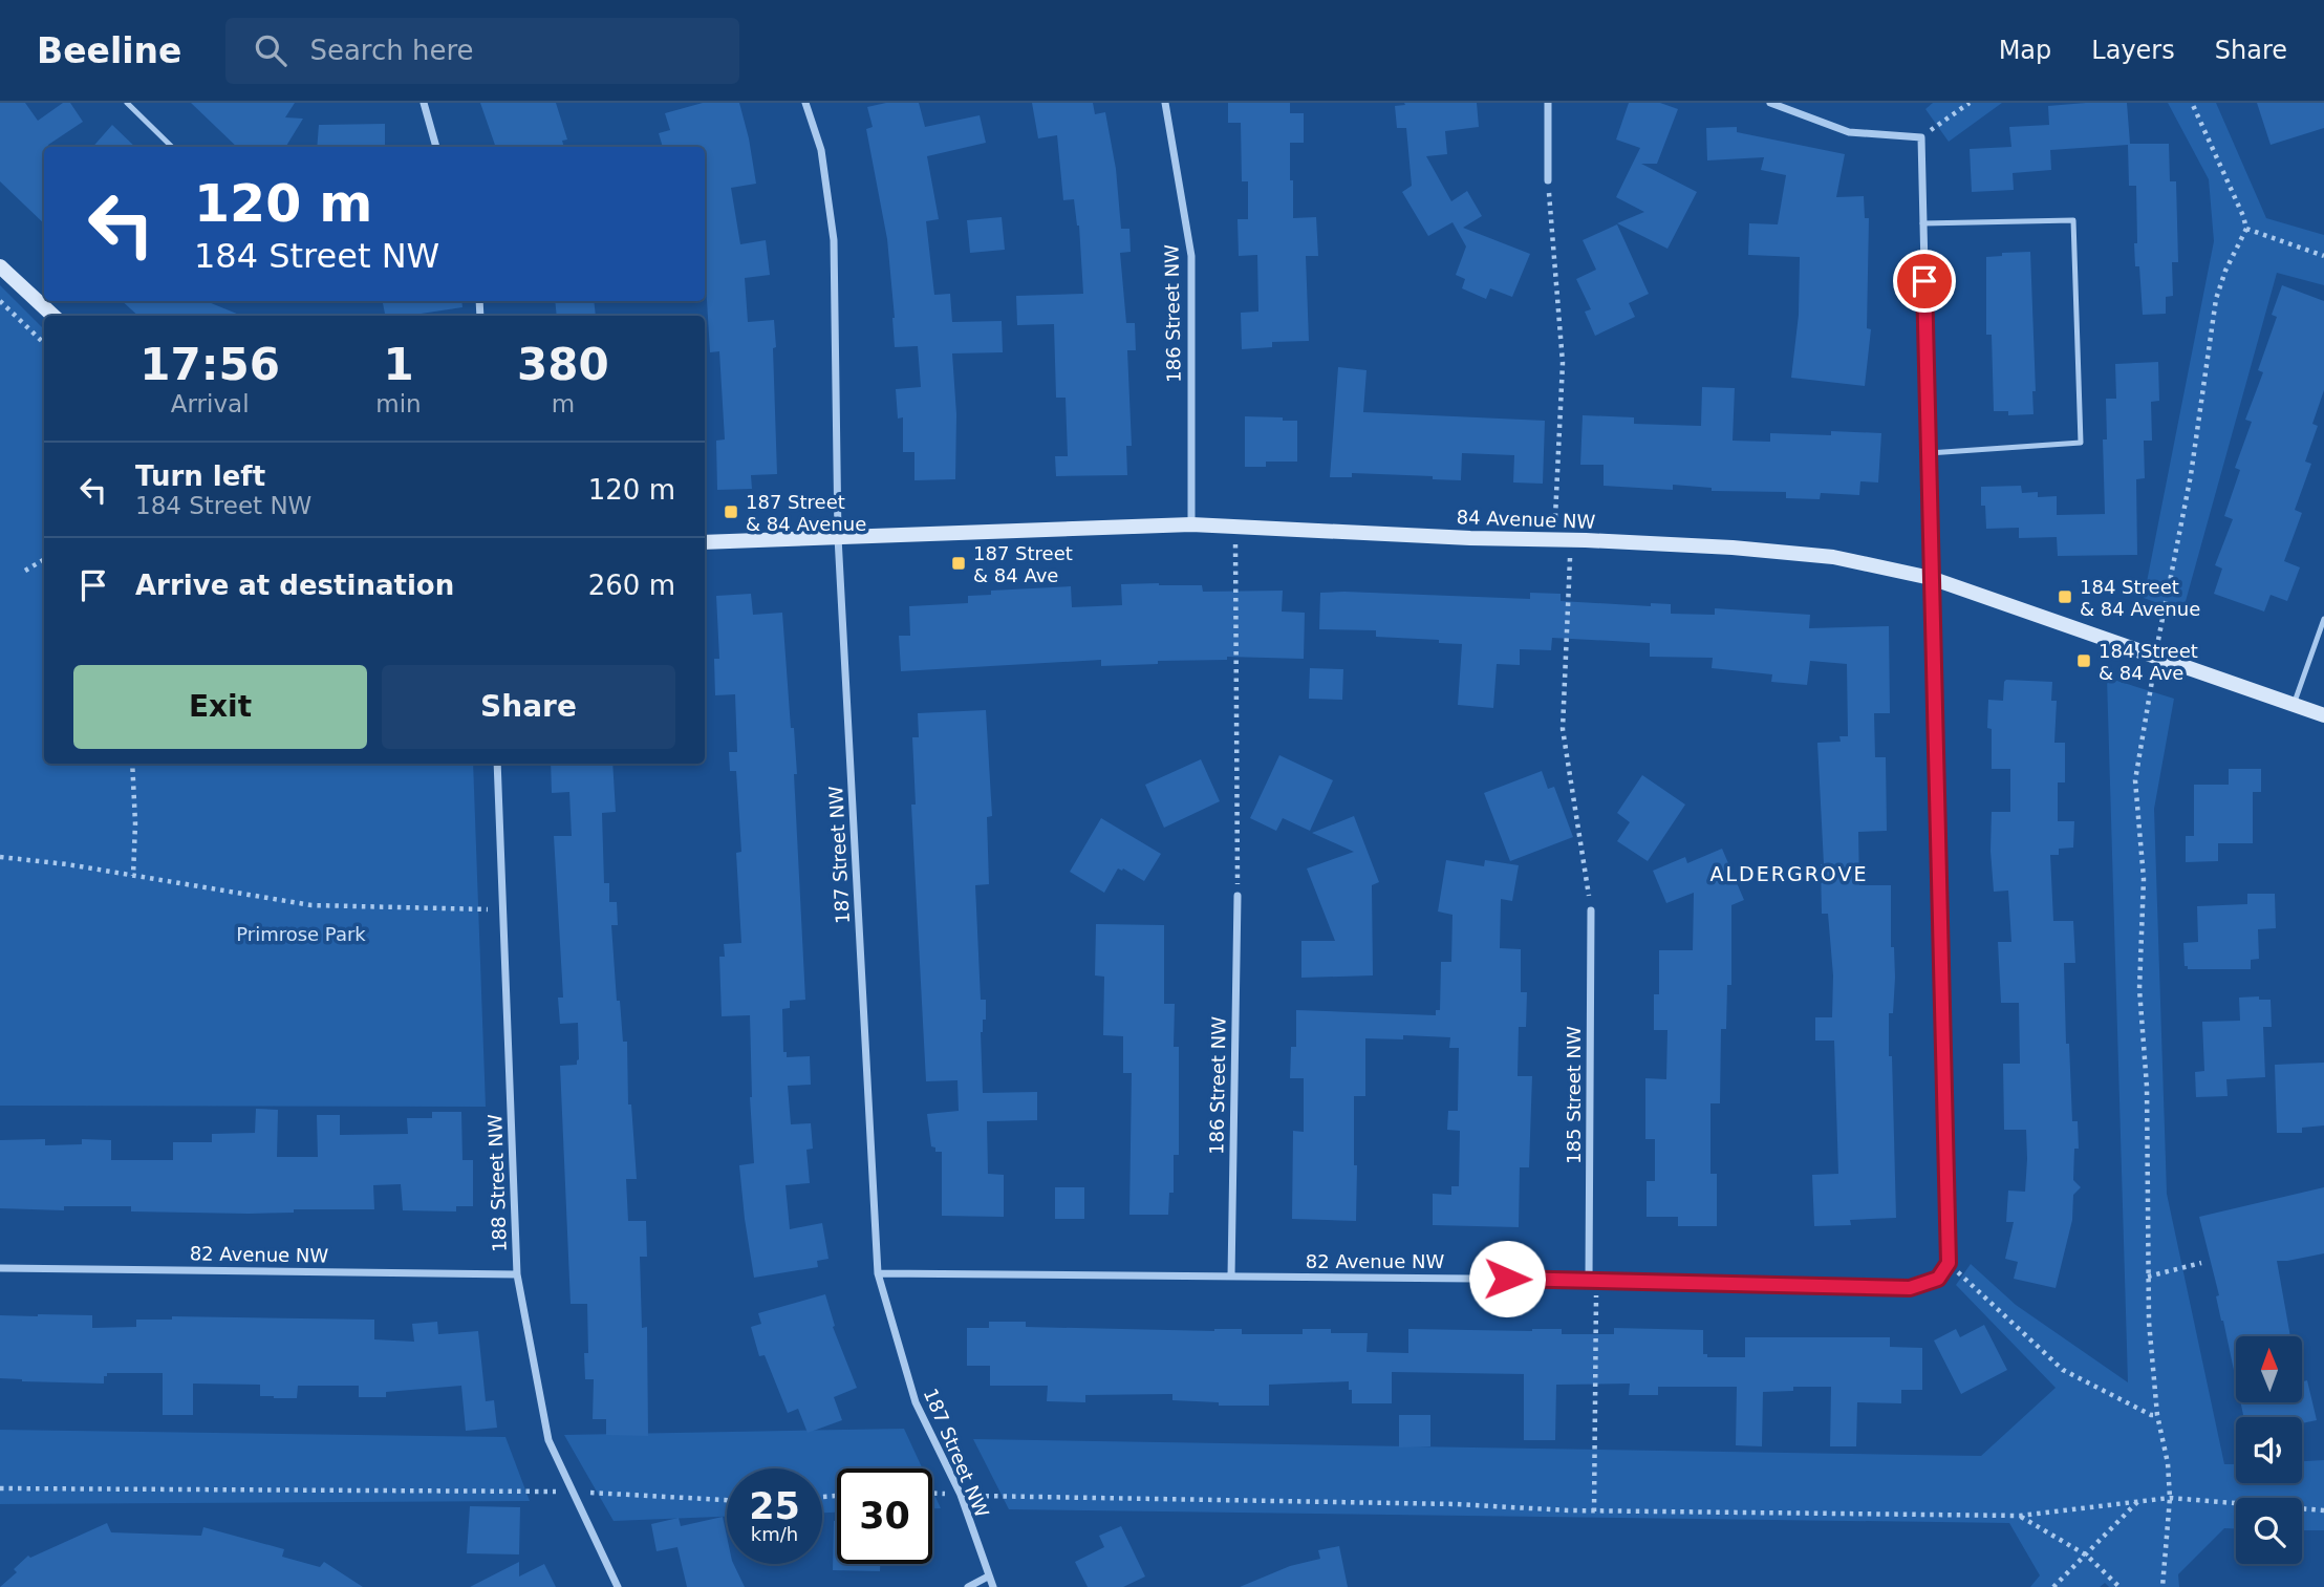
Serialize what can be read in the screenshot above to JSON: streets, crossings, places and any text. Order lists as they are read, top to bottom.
{
  "streets": {
    "street": [
      "186 Street NW",
      "84 Avenue NW",
      "187 Street NW",
      "185 Street NW",
      "188 Street NW",
      "82 Avenue NW"
    ]
  },
  "crossings": [
    ["186 Street NW", "84 Avenue NW"],
    ["186 Street NW", "82 Avenue NW"],
    ["84 Avenue NW", "187 Street NW"],
    ["187 Street NW", "82 Avenue NW"],
    ["185 Street NW", "82 Avenue NW"],
    ["188 Street NW", "82 Avenue NW"]
  ],
  "districts": ["ALDERGROVE"],
  "parks": ["Primrose Park"],
  "places": {
    "transit": [
      "187 Street & 84 Avenue",
      "187 Street & 84 Ave",
      "184 Street & 84 Avenue",
      "184 Street & 84 Ave"
    ]
  },
  "north": "top",
  "page": {
    "header": "Beeline",
    "search": "Search here",
    "nav": ["Map", "Layers", "Share"],
    "turn": ["120 m", "184 Street NW"],
    "eta": [
      "17:56",
      "Arrival",
      "1",
      "min",
      "380",
      "m"
    ],
    "list": [
      {
        "name": "Turn left",
        "note": "184 Street NW",
        "value": "120 m"
      },
      {
        "name": "Arrive at destination",
        "value": "260 m"
      }
    ],
    "buttons": ["Exit", "Share"],
    "speed": "25 km/h",
    "limit": "30"
  }
}
